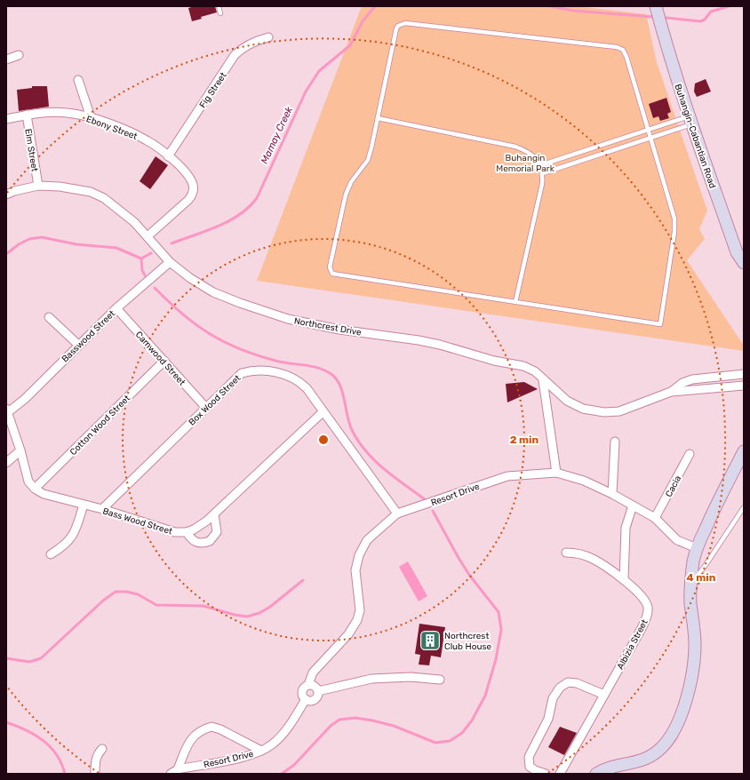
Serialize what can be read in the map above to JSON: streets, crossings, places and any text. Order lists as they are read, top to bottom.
{
  "streets": {
    "street": [
      "Fig Street",
      "Ebony Street",
      "Buhangin-Cabantian Road",
      "Elm Street",
      "Northcrest Drive",
      "Basswood Street",
      "Camwood Street",
      "Box Wood Street",
      "Cotton Wood Street",
      "Cacia",
      "Resort Drive",
      "Bass Wood Street",
      "Albizia Street"
    ]
  },
  "crossings": [
    ["Fig Street", "Ebony Street"],
    ["Ebony Street", "Elm Street"],
    ["Ebony Street", "Northcrest Drive"],
    ["Elm Street", "Northcrest Drive"],
    ["Northcrest Drive", "Basswood Street"],
    ["Basswood Street", "Camwood Street"],
    ["Camwood Street", "Box Wood Street"],
    ["Camwood Street", "Cotton Wood Street"],
    ["Box Wood Street", "Resort Drive"],
    ["Box Wood Street", "Bass Wood Street"],
    ["Cotton Wood Street", "Bass Wood Street"],
    ["Cacia", "Resort Drive"]
  ],
  "water": ["Mamay Creek"],
  "parks": ["Buhangin Memorial Park"],
  "places": {
    "building": ["Northcrest Club House"]
  },
  "rings": ["2 min", "4 min"]
}
